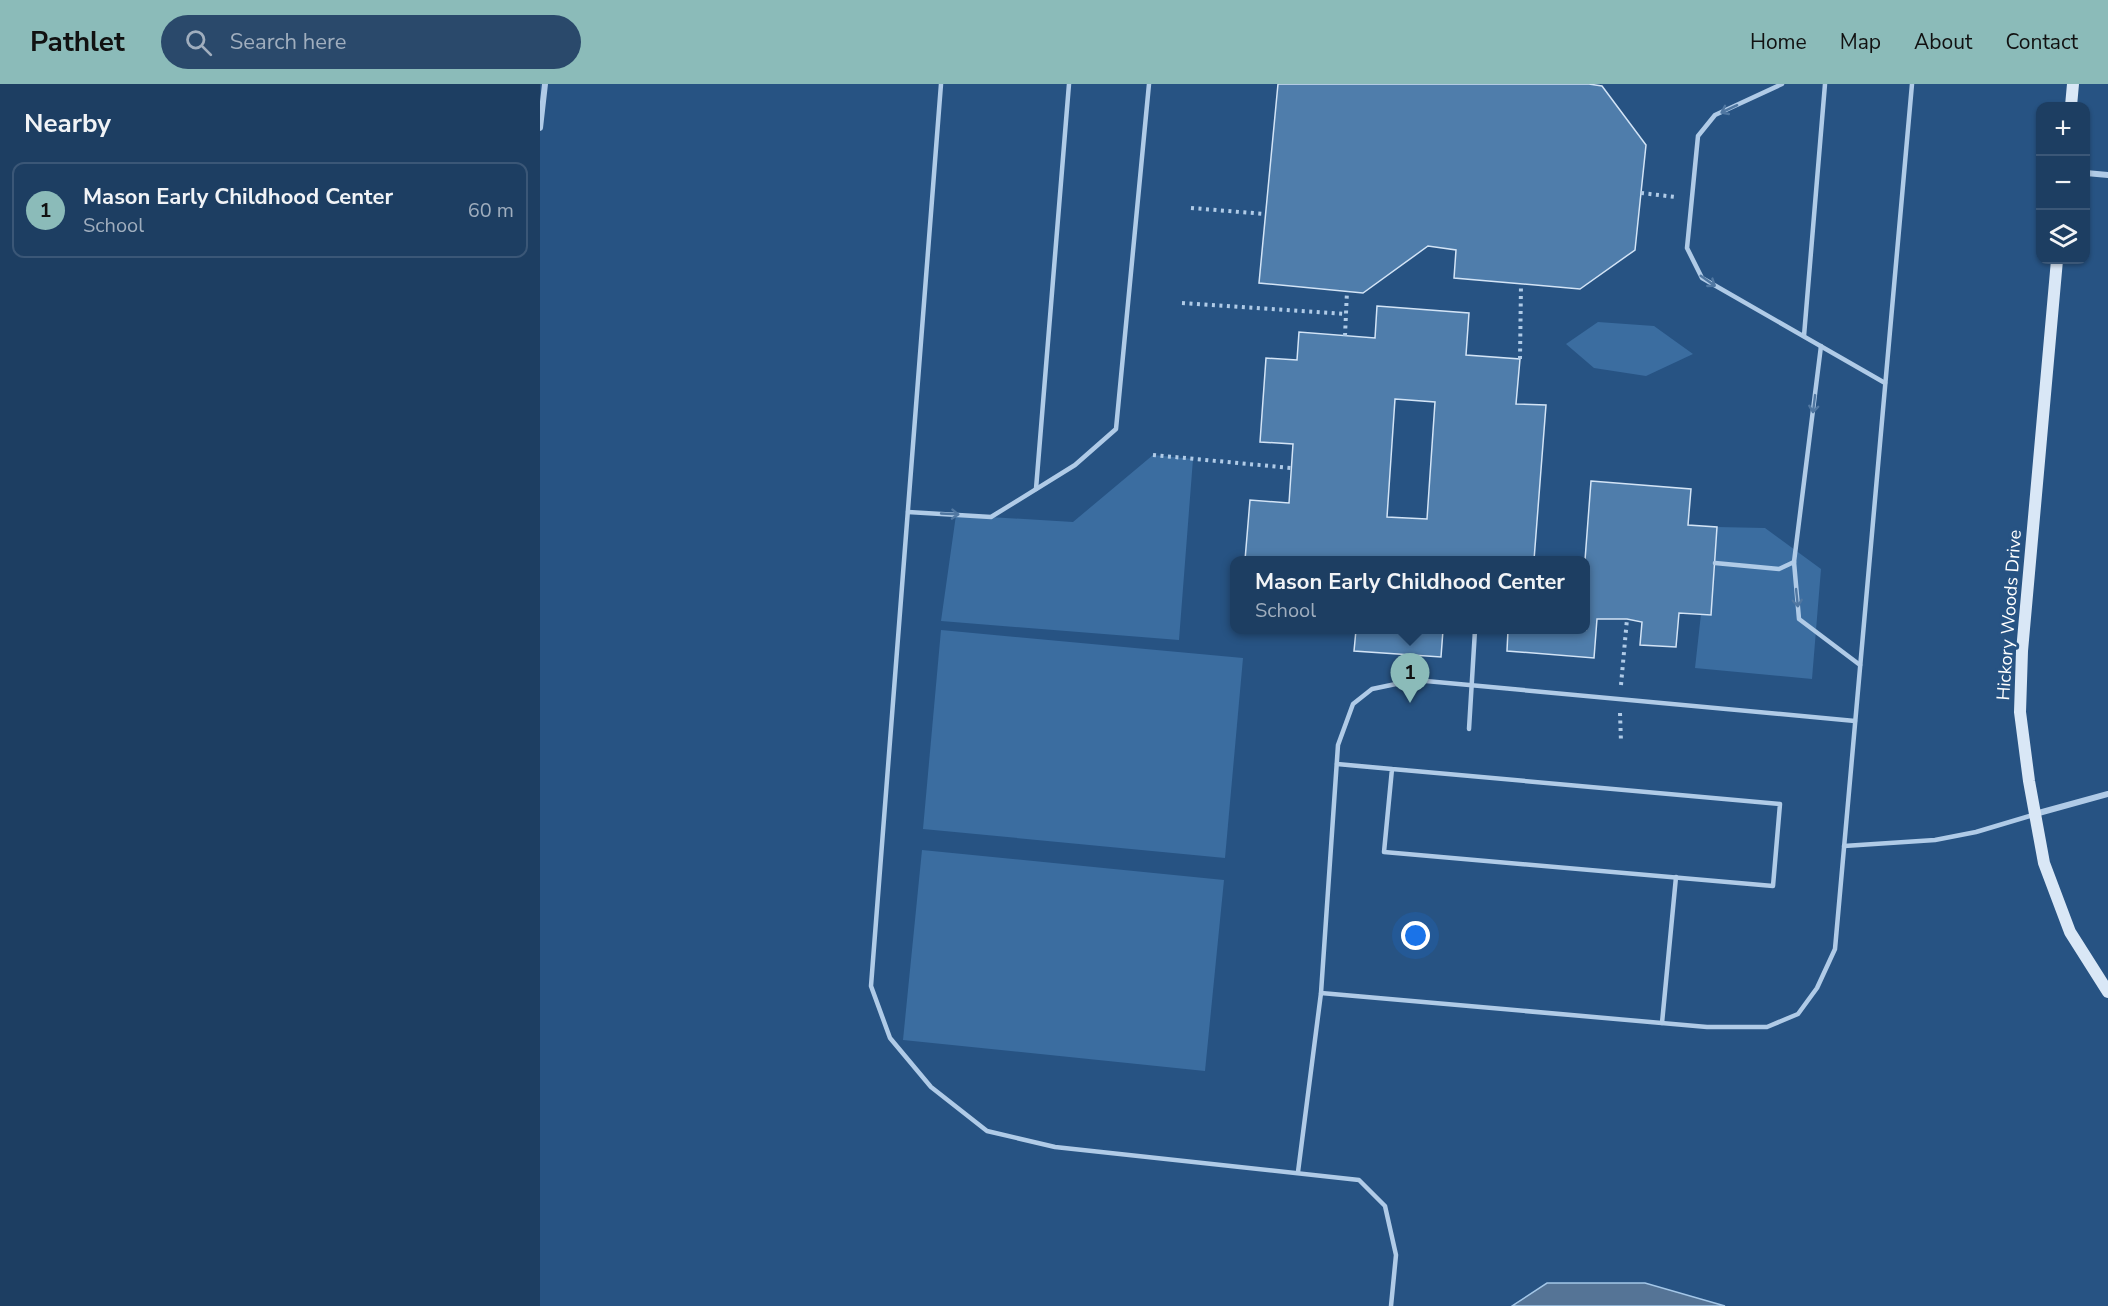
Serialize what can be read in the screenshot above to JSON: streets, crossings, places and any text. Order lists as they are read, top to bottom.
{
  "streets": {
    "street": ["Hickory Woods Drive"]
  },
  "page": {
    "header": "Pathlet",
    "search": "Search here",
    "nav": [
      "Home",
      "Map",
      "About",
      "Contact"
    ],
    "heading": "Nearby",
    "map_buttons": ["+", "−"],
    "list": [
      {
        "mark": "1",
        "name": "Mason Early Childhood Center",
        "note": "School",
        "value": "60 m"
      }
    ],
    "popup": ["Mason Early Childhood Center", "School"],
    "pins": "1"
  }
}
